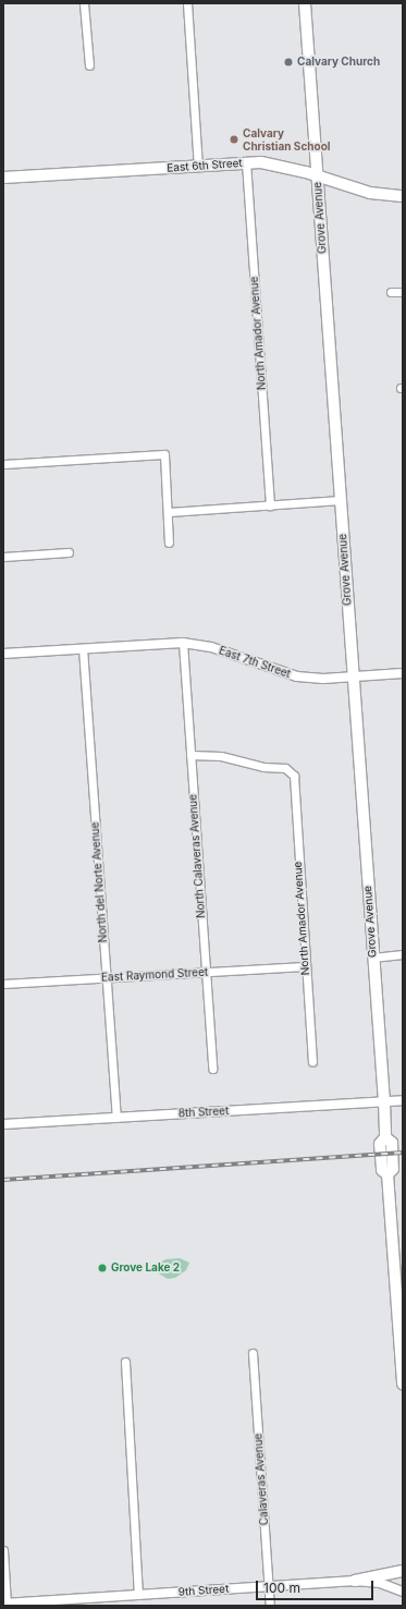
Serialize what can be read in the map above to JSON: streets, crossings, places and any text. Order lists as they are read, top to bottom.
{
  "streets": {
    "main road": ["East 6th Street", "Grove Avenue"],
    "street": [
      "North Amador Avenue",
      "East 7th Street",
      "North Calaveras Avenue",
      "North del Norte Avenue",
      "East Raymond Street",
      "8th Street",
      "Calaveras Avenue",
      "9th Street"
    ]
  },
  "crossings": [
    ["East 6th Street", "Grove Avenue"],
    ["East 6th Street", "North Amador Avenue"],
    ["Grove Avenue", "East 7th Street"],
    ["Grove Avenue", "8th Street"],
    ["North Amador Avenue", "North Calaveras Avenue"],
    ["North Amador Avenue", "East Raymond Street"],
    ["East 7th Street", "North Calaveras Avenue"],
    ["East 7th Street", "North del Norte Avenue"],
    ["North Calaveras Avenue", "East Raymond Street"],
    ["North del Norte Avenue", "East Raymond Street"],
    ["North del Norte Avenue", "8th Street"],
    ["Calaveras Avenue", "9th Street"]
  ],
  "places": ["Calvary Church", "Calvary Christian School", "Grove Lake 2"],
  "scale_bar": "100 m"
}
